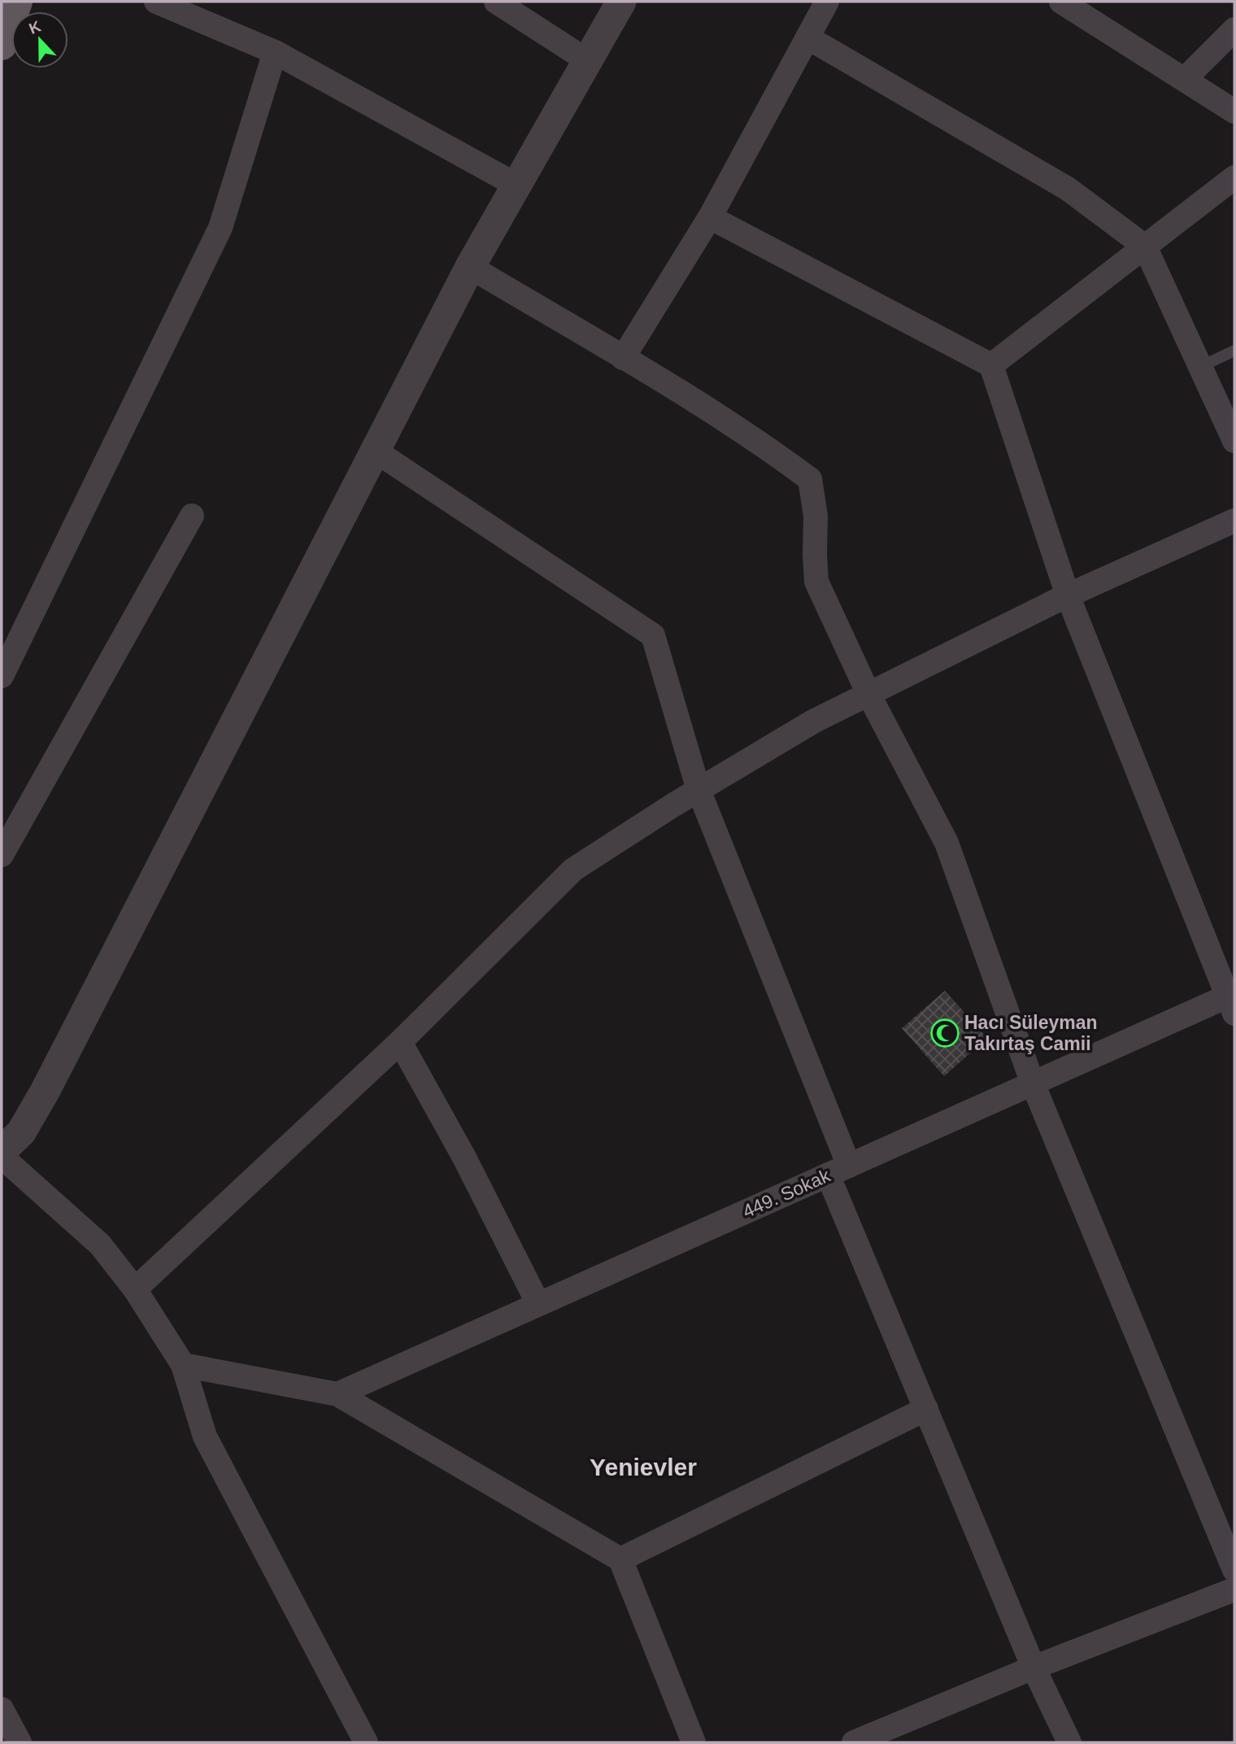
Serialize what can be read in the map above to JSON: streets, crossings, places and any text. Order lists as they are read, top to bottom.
{
  "streets": {
    "street": ["449. Sokak"]
  },
  "districts": ["Yenievler"],
  "places": {
    "mosque": ["Hacı Süleyman Takırtaş Camii"]
  },
  "north": "top"
}
